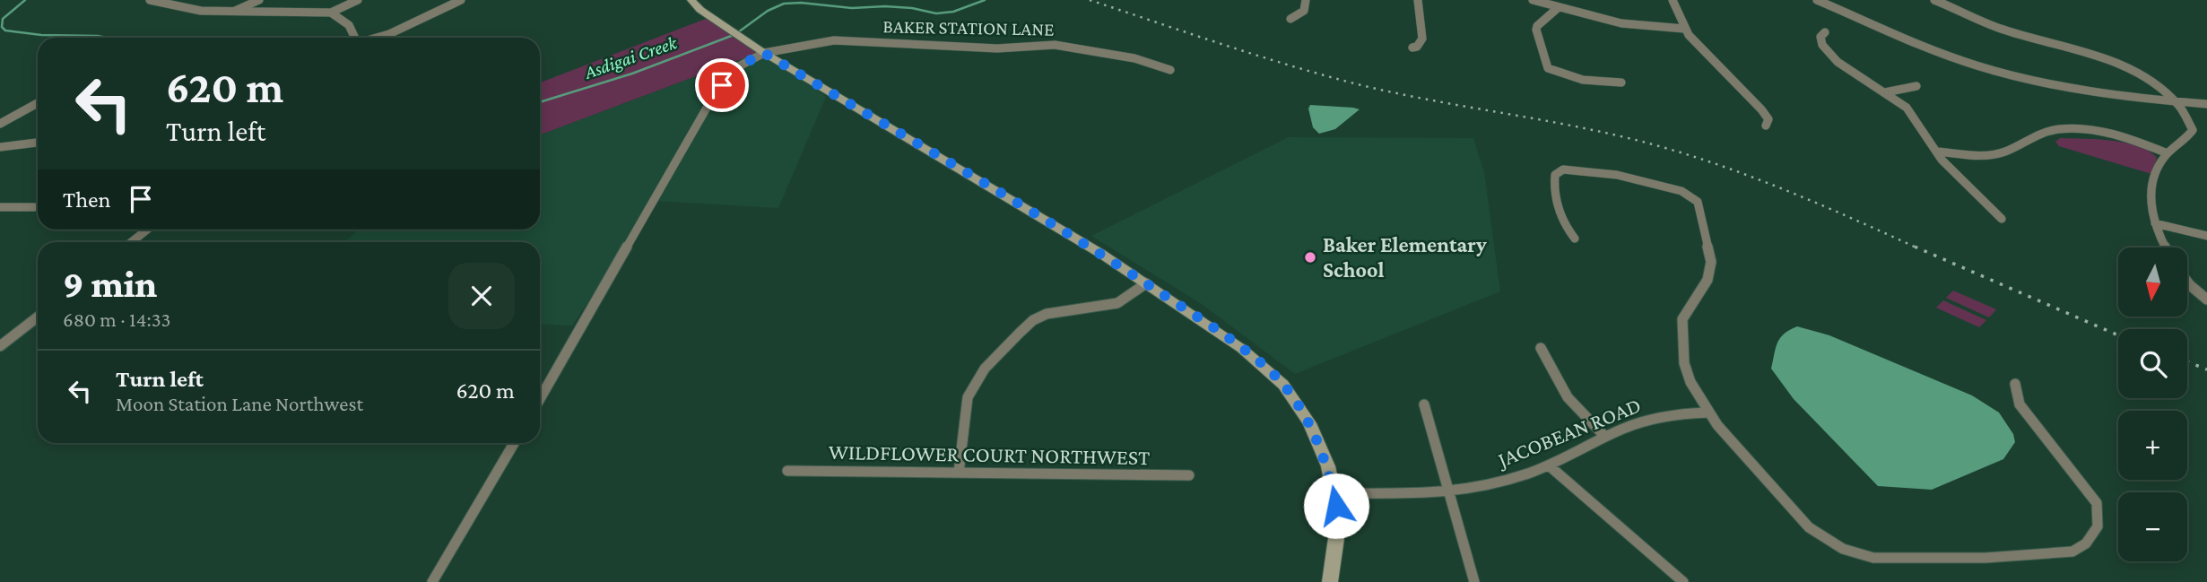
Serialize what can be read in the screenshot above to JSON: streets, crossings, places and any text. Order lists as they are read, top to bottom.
{
  "streets": {
    "street": ["BAKER STATION LANE", "JACOBEAN ROAD", "WILDFLOWER COURT NORTHWEST"]
  },
  "water": ["Asdigai Creek"],
  "places": ["Baker Elementary School"],
  "north": "bottom",
  "page": {
    "turn": ["620 m", "Turn left"],
    "then": "Then",
    "heading": ["9 min", "680 m · 14:33"],
    "map_buttons": ["+", "−"],
    "list": [
      {
        "name": "Turn left",
        "note": "Moon Station Lane Northwest",
        "value": "620 m"
      }
    ]
  }
}
